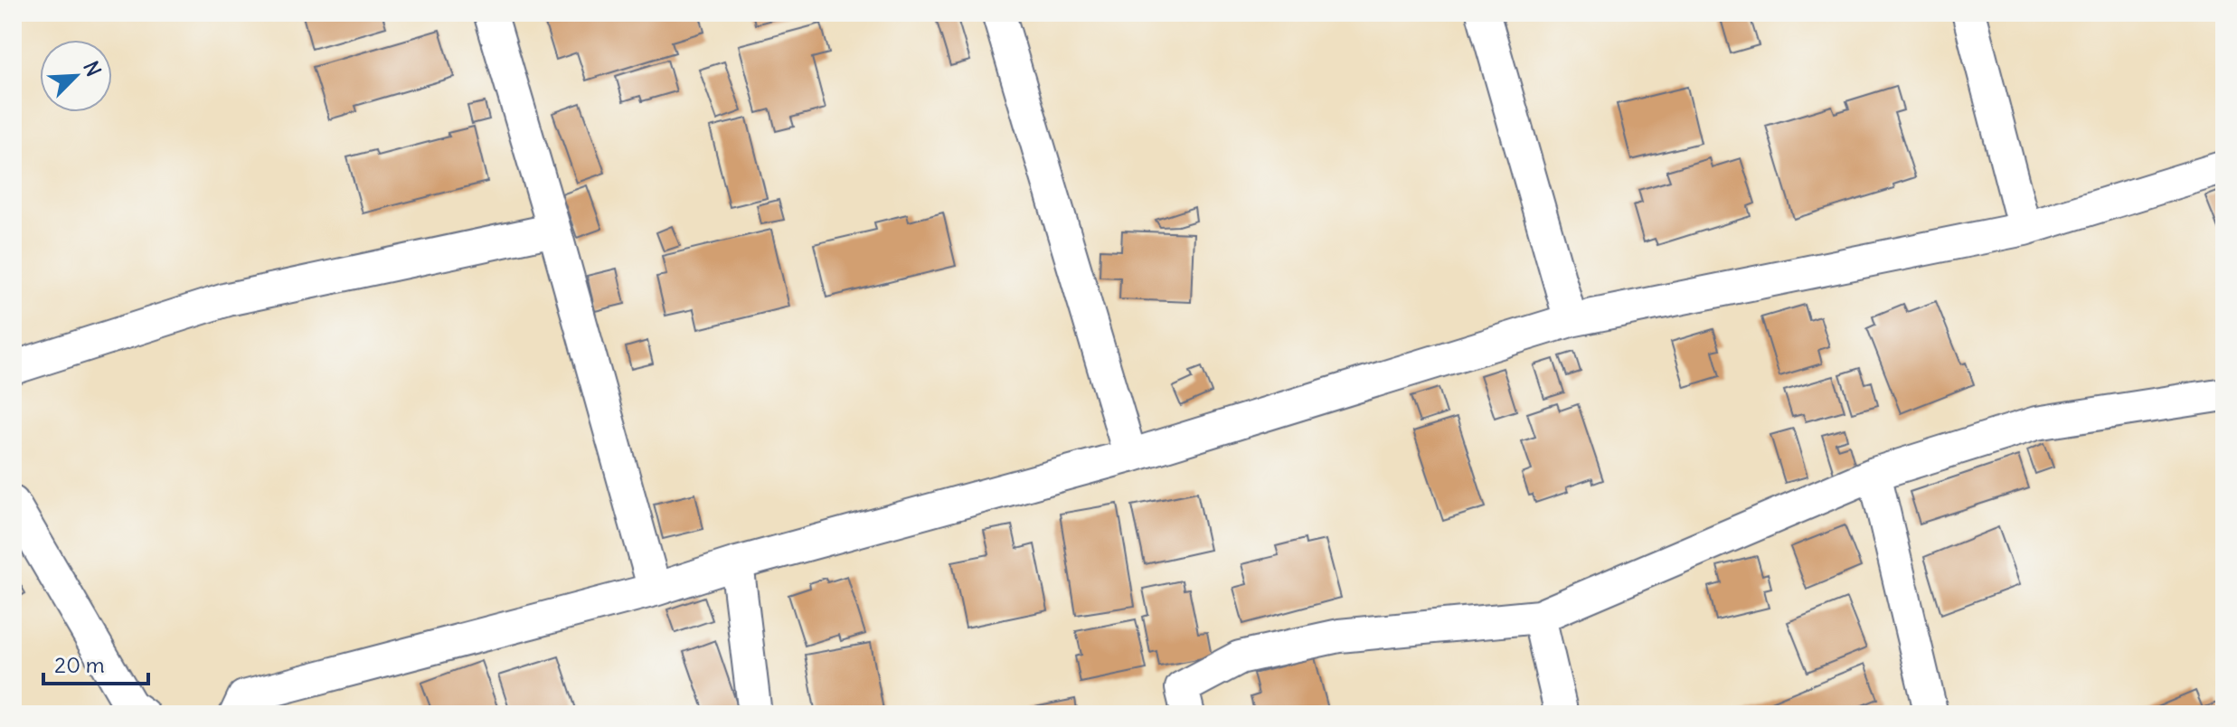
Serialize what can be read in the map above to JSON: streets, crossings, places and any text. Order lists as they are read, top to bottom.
{
  "scale_bar": "20 m",
  "north": "top right"
}
